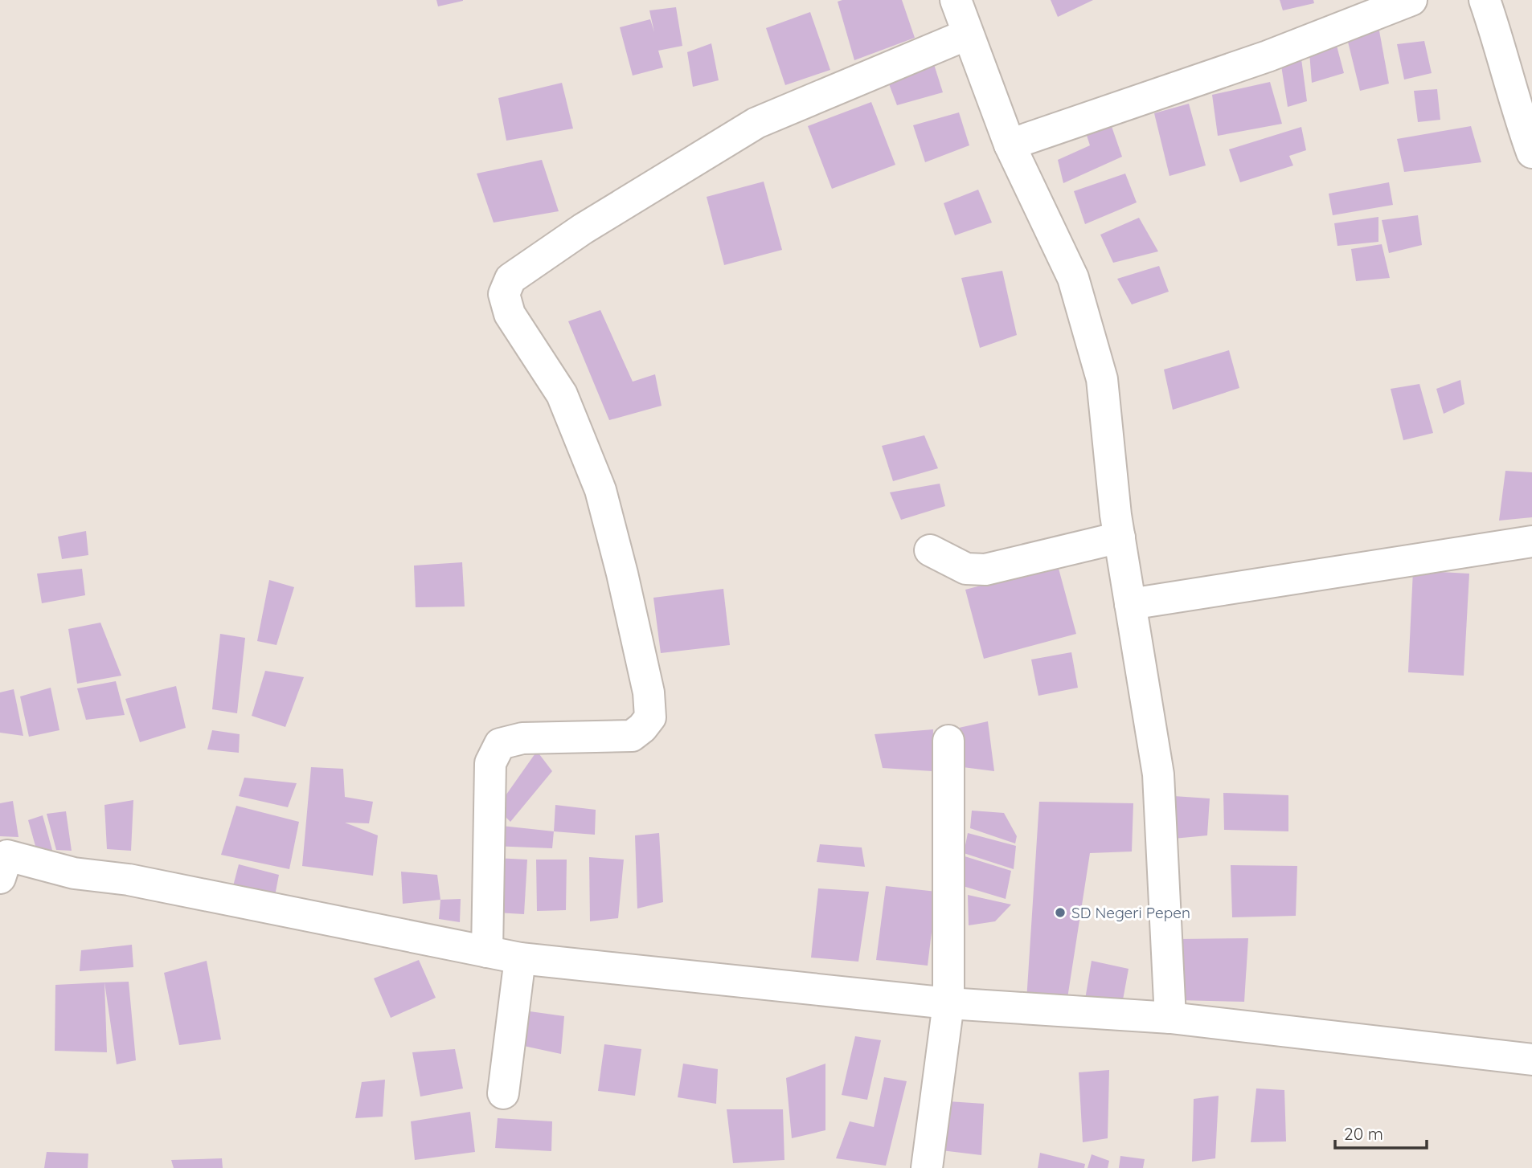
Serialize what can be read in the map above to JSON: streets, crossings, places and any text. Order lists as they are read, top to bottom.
{
  "places": ["SD Negeri Pepen"],
  "scale_bar": "20 m"
}
